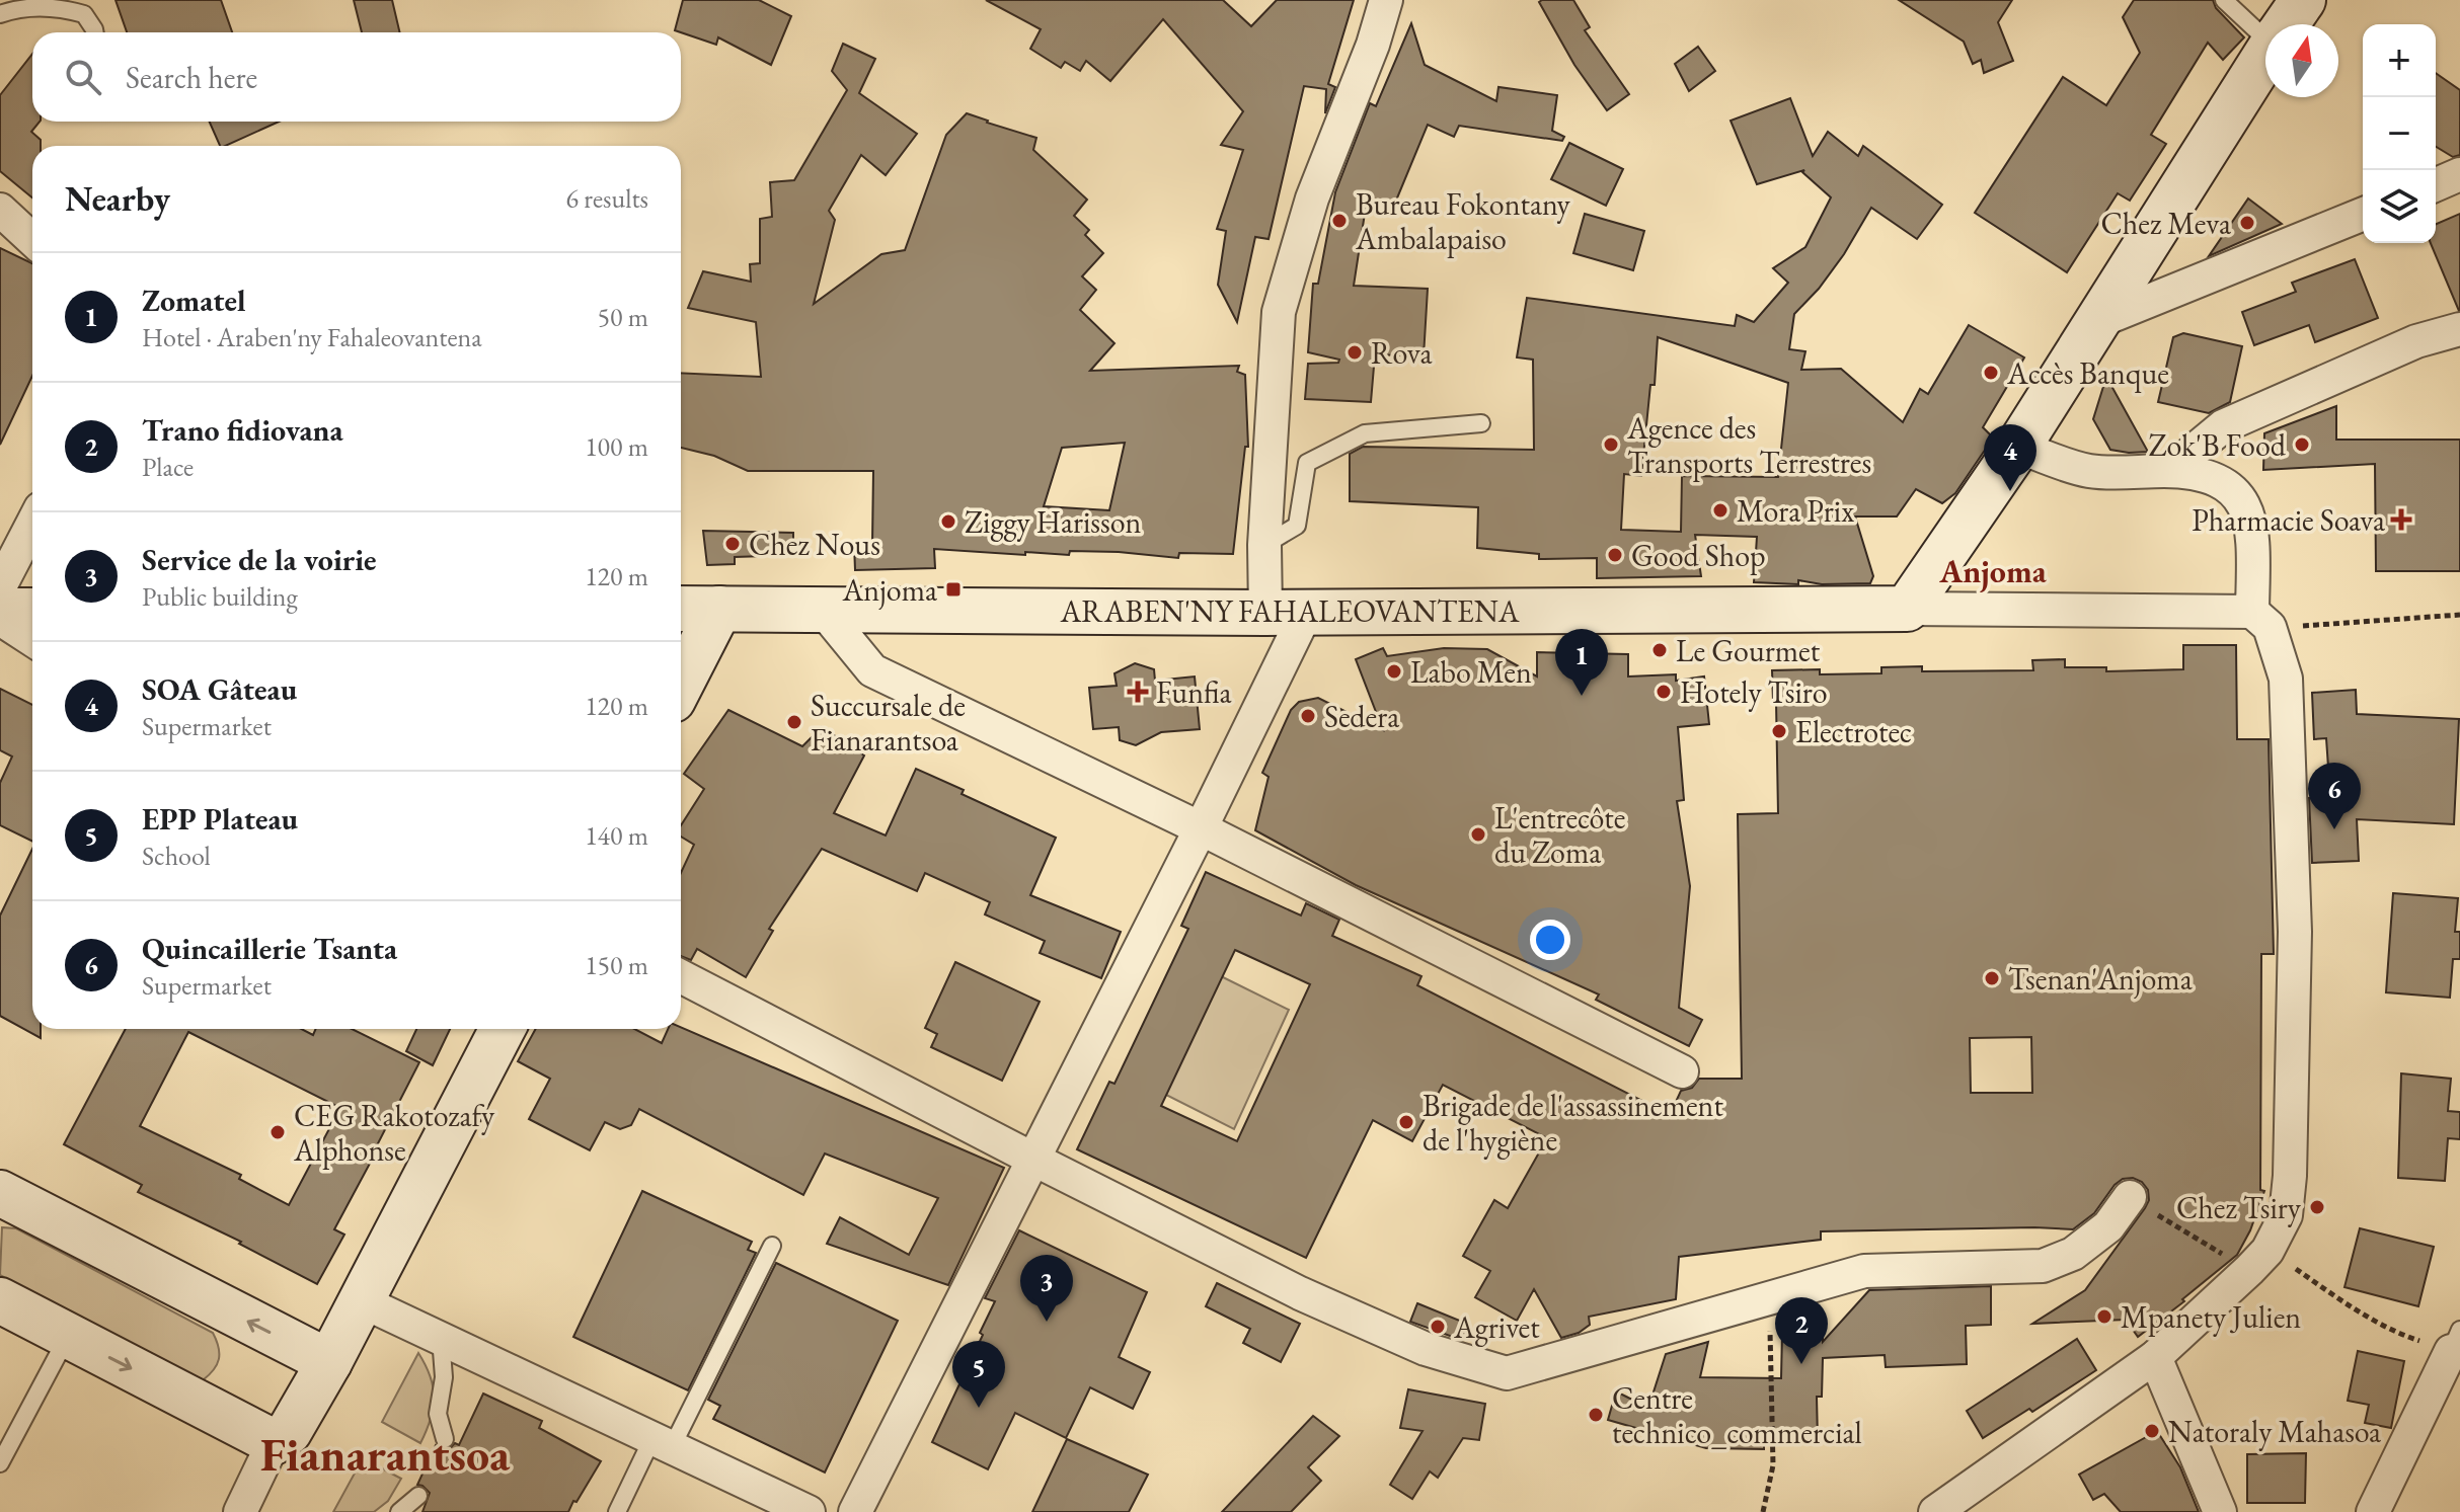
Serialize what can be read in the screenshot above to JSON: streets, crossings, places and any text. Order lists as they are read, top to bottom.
{
  "streets": {
    "street": ["ARABEN'NY FAHALEOVANTENA"]
  },
  "districts": ["Anjoma", "Fianarantsoa"],
  "places": {
    "other": [
      "Bureau Fokontany Ambalapaiso",
      "Chez Meva",
      "Rova",
      "Accès Banque",
      "Agence des Transports Terrestres",
      "Zok'B Food",
      "Mora Prix",
      "Ziggy Harisson",
      "Chez Nous",
      "Good Shop",
      "Le Gourmet",
      "Labo Men",
      "Hotely Tsiro",
      "Sedera",
      "Succursale de Fianarantsoa",
      "Electrotec",
      "L'entrecôte du Zoma",
      "Tsenan'Anjoma",
      "Brigade de l'assassinement de l'hygiène",
      "CEG Rakotozafy Alphonse",
      "Chez Tsiry",
      "Mpanety Julien",
      "Agrivet",
      "Centre technico_commercial",
      "Natoraly Mahasoa"
    ],
    "health": ["Pharmacie Soava", "Funfia"],
    "transit": ["Anjoma"]
  },
  "north": "top",
  "page": {
    "map_buttons": ["+", "−"],
    "search": "Search here",
    "heading": ["Nearby", "6 results"],
    "list": [
      {
        "mark": "1",
        "name": "Zomatel",
        "note": "Hotel · Araben'ny Fahaleovantena",
        "value": "50 m"
      },
      {
        "mark": "2",
        "name": "Trano fidiovana",
        "note": "Place",
        "value": "100 m"
      },
      {
        "mark": "3",
        "name": "Service de la voirie",
        "note": "Public building",
        "value": "120 m"
      },
      {
        "mark": "4",
        "name": "SOA Gâteau",
        "note": "Supermarket",
        "value": "120 m"
      },
      {
        "mark": "5",
        "name": "EPP Plateau",
        "note": "School",
        "value": "140 m"
      },
      {
        "mark": "6",
        "name": "Quincaillerie Tsanta",
        "note": "Supermarket",
        "value": "150 m"
      }
    ],
    "pins": [
      "4",
      "1",
      "6",
      "3",
      "2",
      "5"
    ]
  }
}
